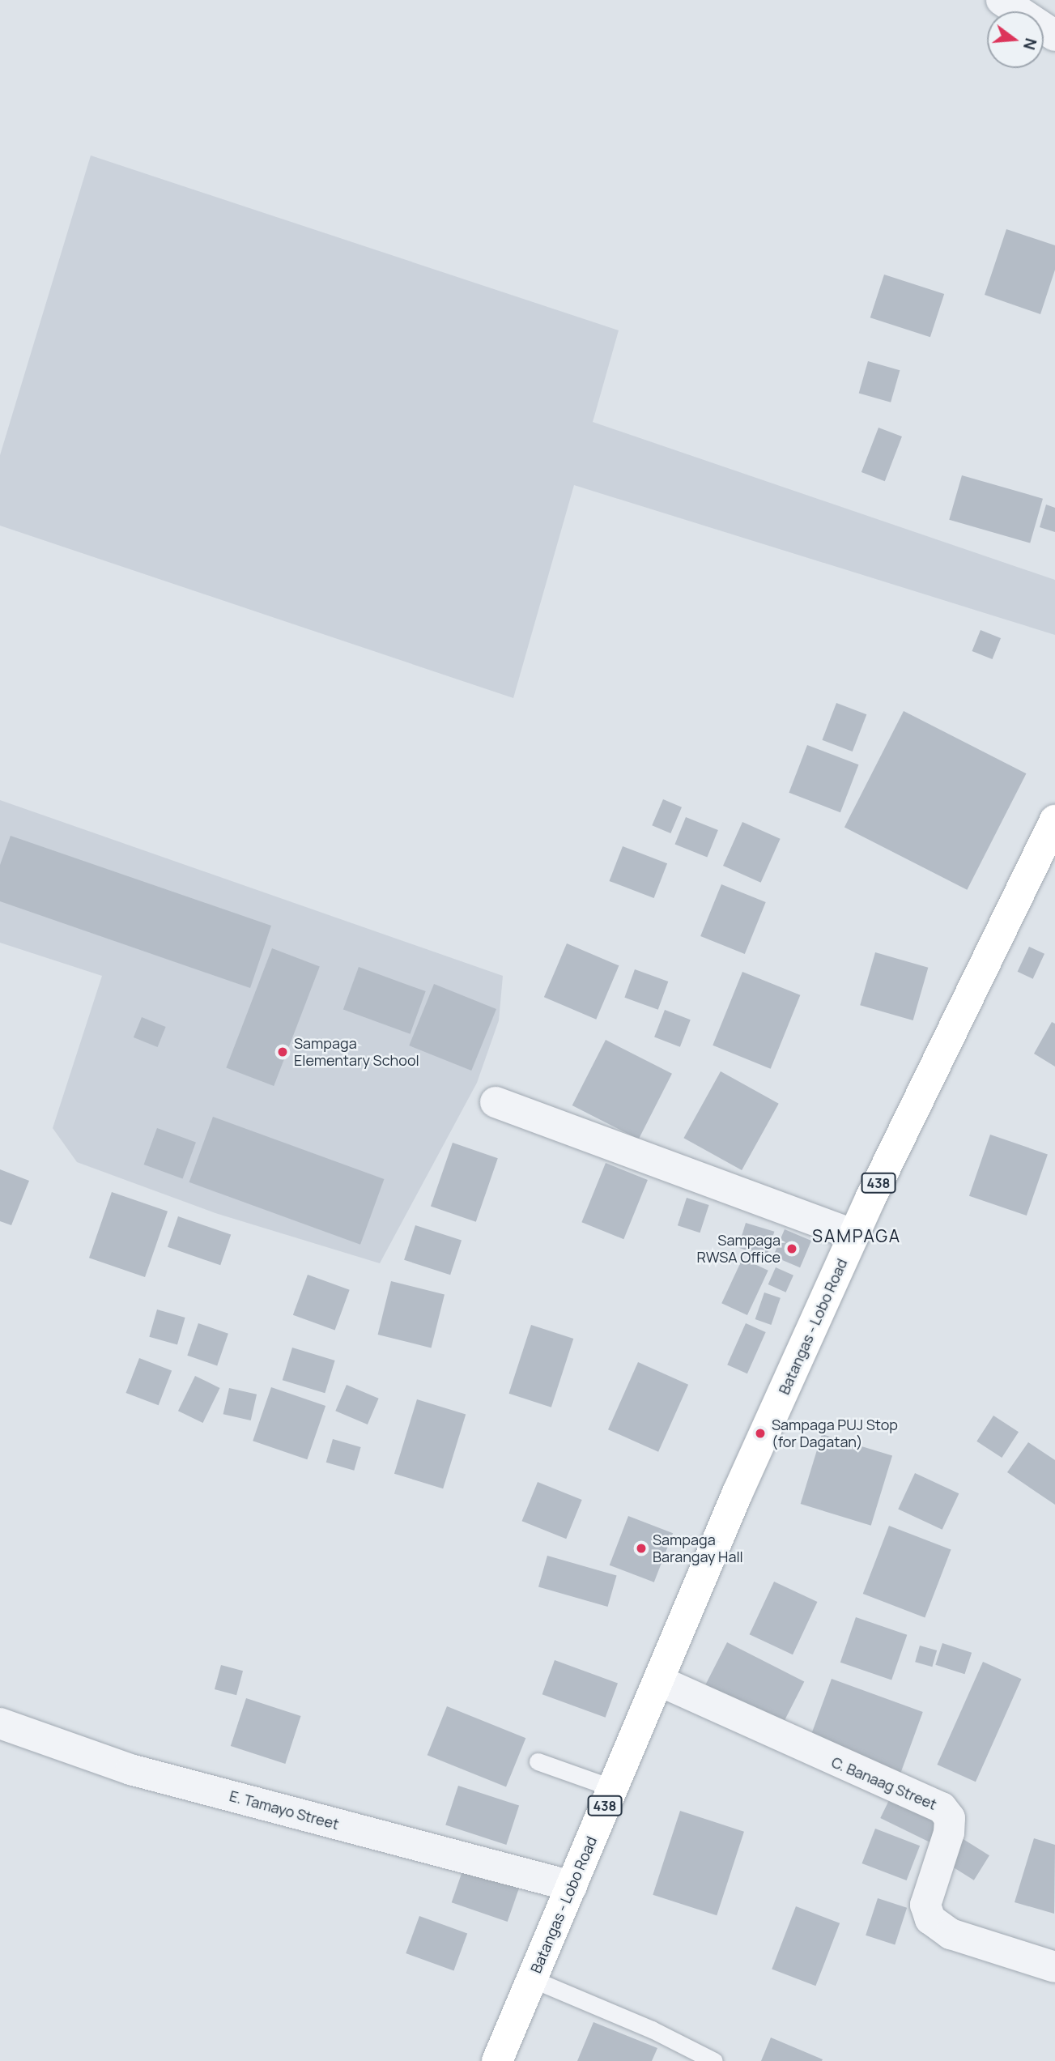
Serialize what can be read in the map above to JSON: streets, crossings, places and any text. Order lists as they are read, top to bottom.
{
  "streets": {
    "main road": ["438", "Batangas - Lobo Road"],
    "street": ["C. Banaag Street", "E. Tamayo Street"]
  },
  "crossings": [
    ["Batangas - Lobo Road", "C. Banaag Street"],
    ["Batangas - Lobo Road", "E. Tamayo Street"]
  ],
  "districts": ["SAMPAGA"],
  "places": [
    "Sampaga Elementary School",
    "Sampaga RWSA Office",
    "Sampaga PUJ Stop (for Dagatan)",
    "Sampaga Barangay Hall"
  ],
  "north": "right"
}
